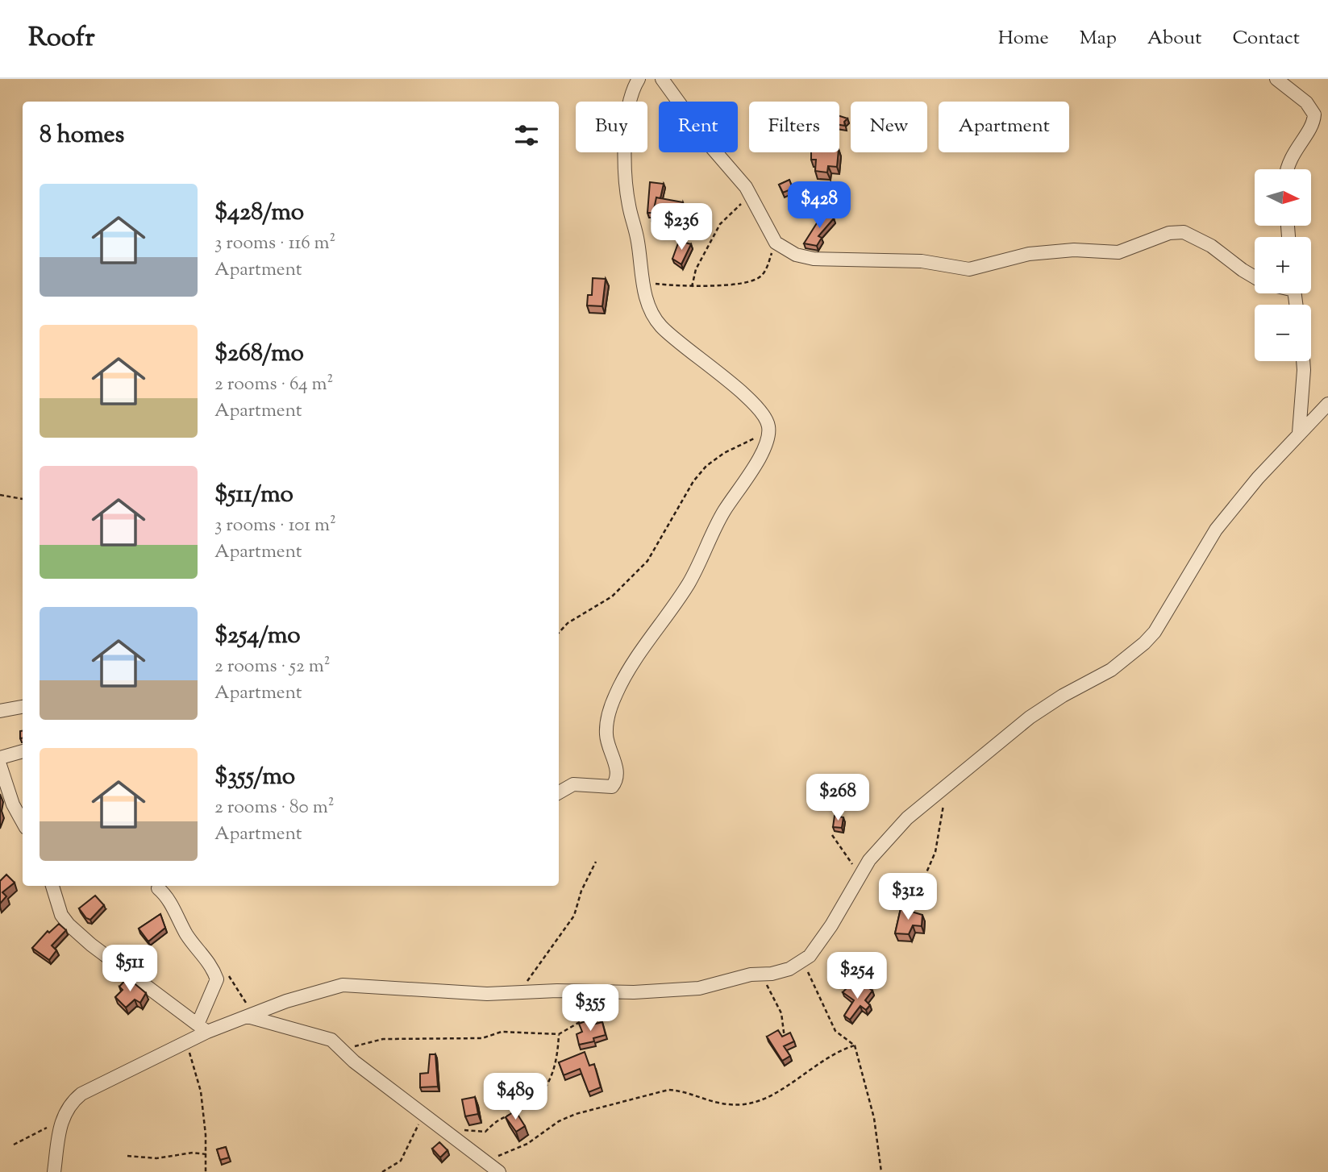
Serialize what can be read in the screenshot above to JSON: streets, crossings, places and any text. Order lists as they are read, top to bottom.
{
  "north": "right",
  "page": {
    "header": "Roofr",
    "nav": [
      "Home",
      "Map",
      "About",
      "Contact"
    ],
    "chip": [
      "Buy",
      "Rent",
      "Filters",
      "New",
      "Apartment"
    ],
    "heading": "8 homes",
    "map_buttons": ["+", "−"],
    "list": [
      {
        "name": "$428/mo",
        "note": "3 rooms · 116 m² · Apartment"
      },
      {
        "name": "$268/mo",
        "note": "2 rooms · 64 m² · Apartment"
      },
      {
        "name": "$511/mo",
        "note": "3 rooms · 101 m² · Apartment"
      },
      {
        "name": "$254/mo",
        "note": "2 rooms · 52 m² · Apartment"
      },
      {
        "name": "$355/mo",
        "note": "2 rooms · 80 m² · Apartment"
      }
    ],
    "price": [
      "$428",
      "$236",
      "$268",
      "$312",
      "$511",
      "$254",
      "$355",
      "$489"
    ]
  }
}
